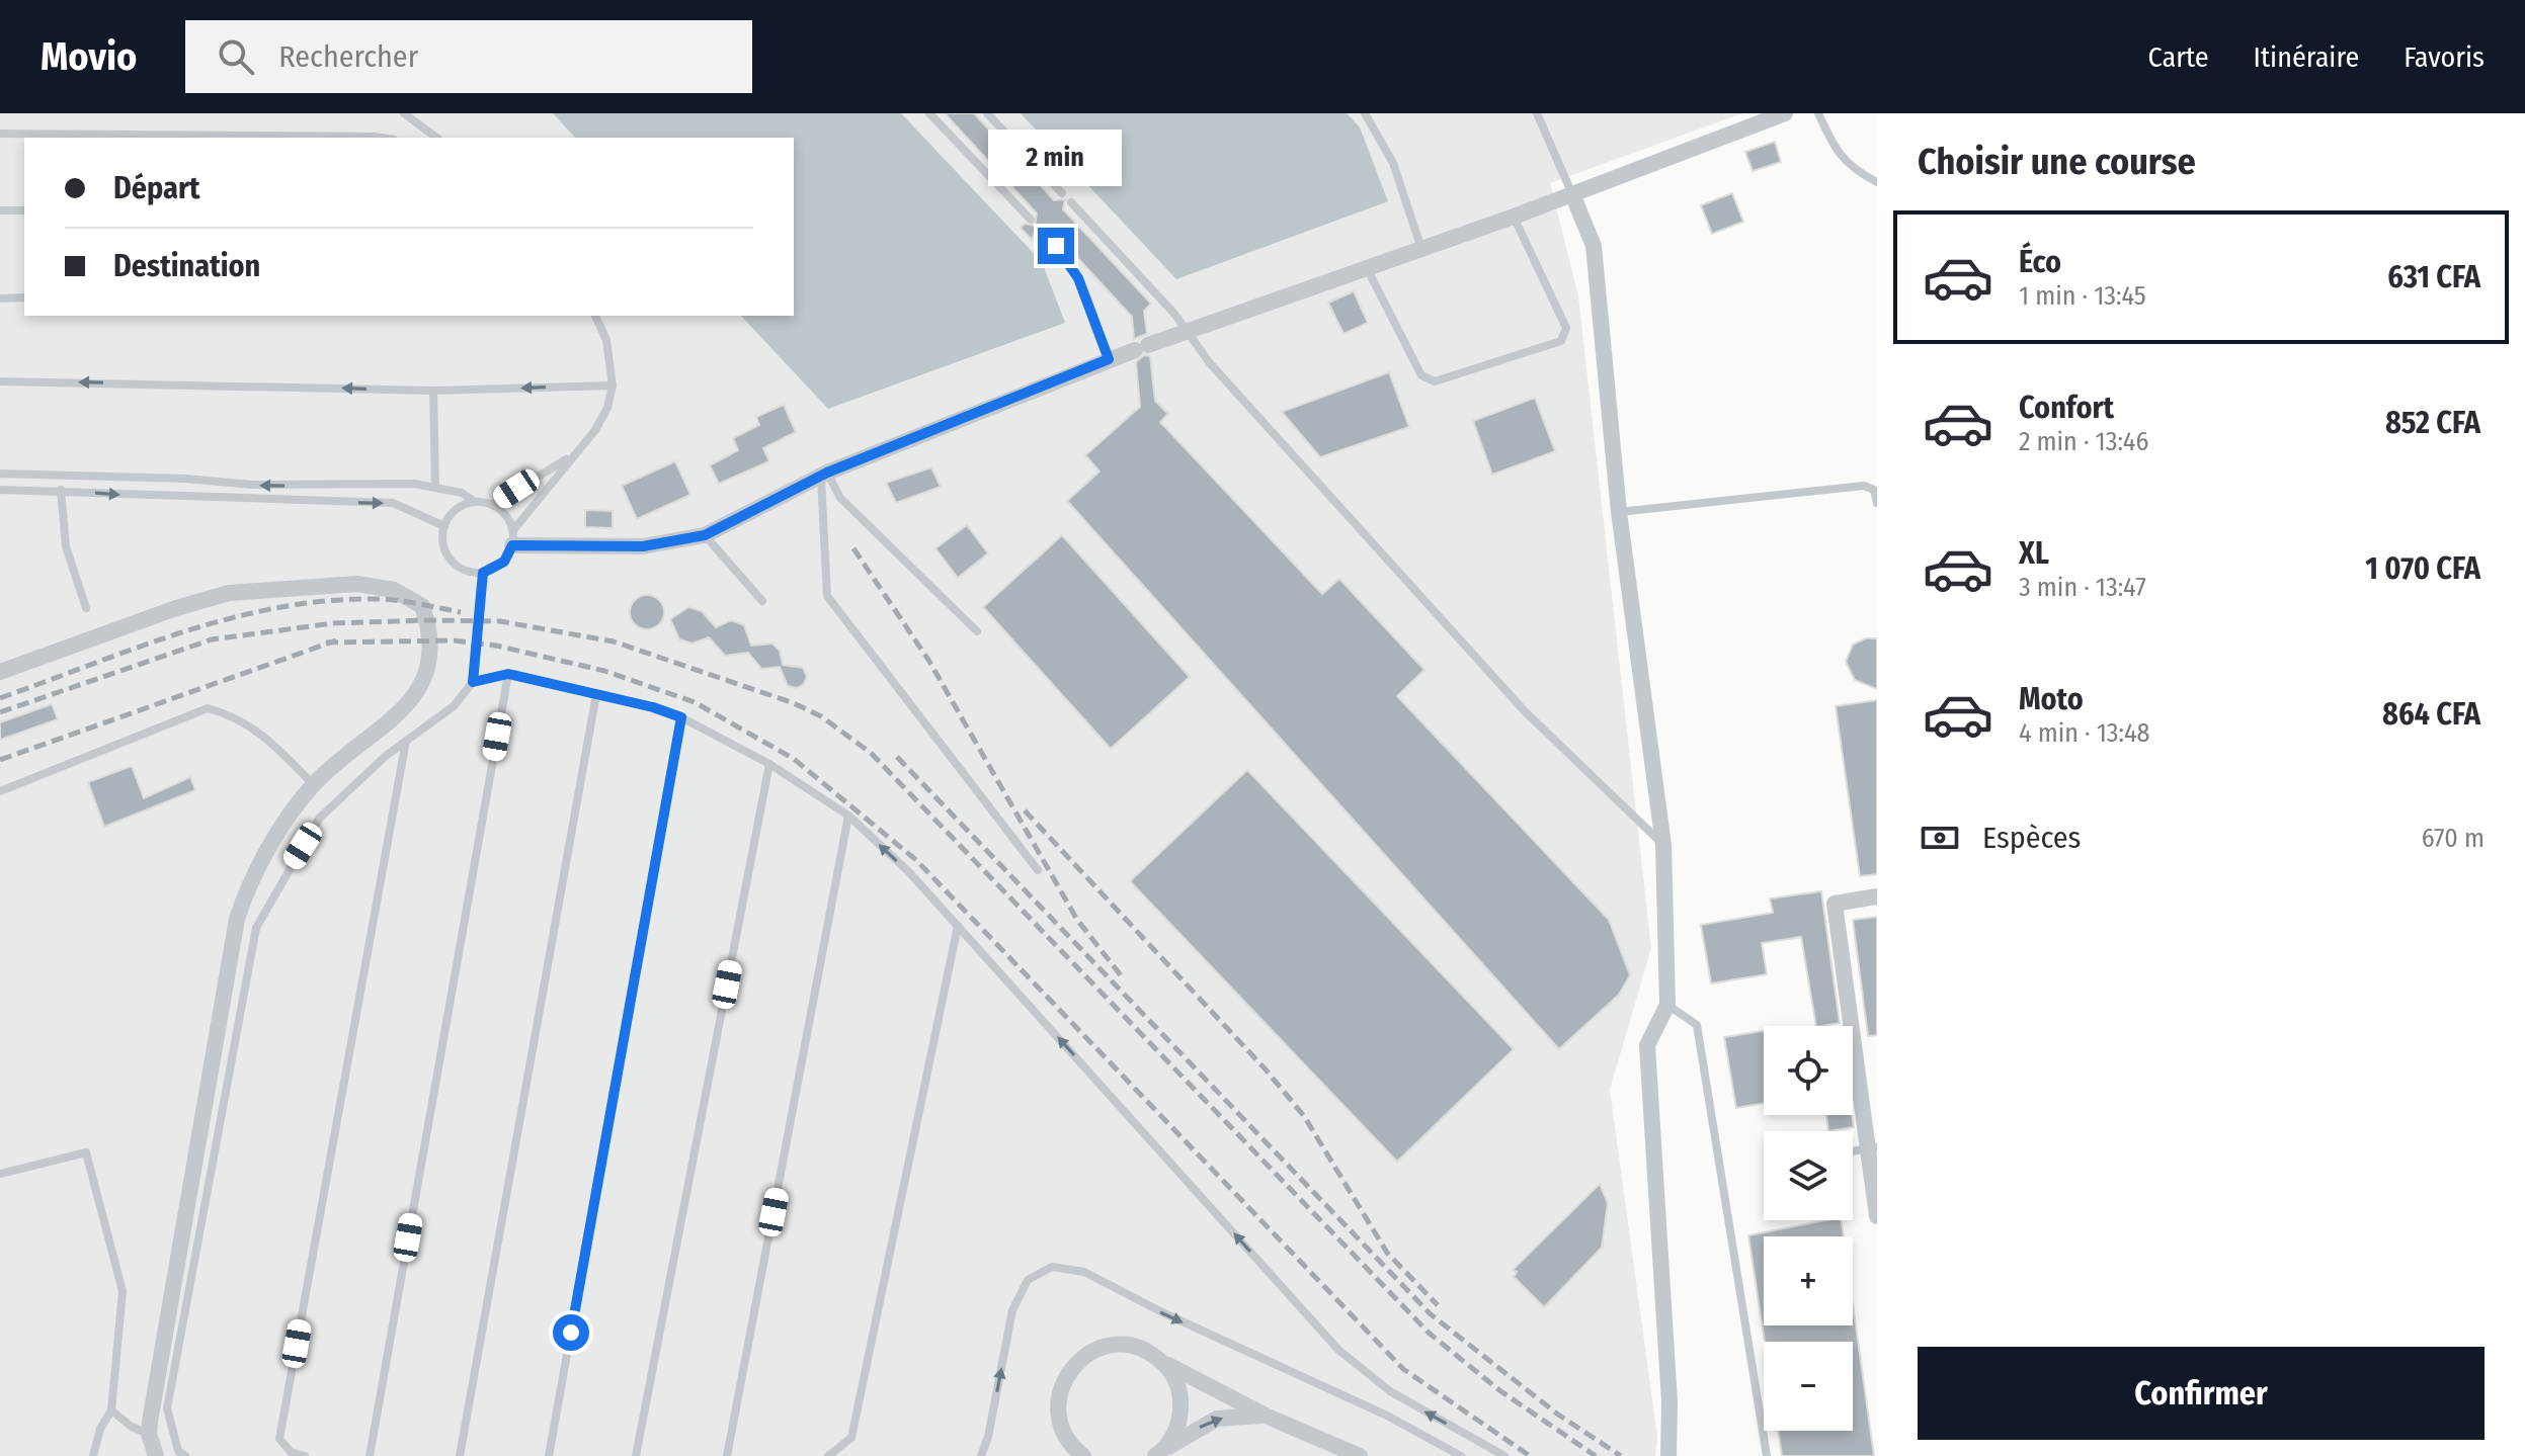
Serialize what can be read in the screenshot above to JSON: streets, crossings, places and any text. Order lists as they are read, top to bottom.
{
  "page": {
    "header": "Movio",
    "search": "Rechercher",
    "nav": ["Carte", "Itinéraire", "Favoris"],
    "heading": "Choisir une course",
    "bubble": "2 min",
    "banner": ["Départ", "Destination"],
    "list": [
      {
        "name": "Éco",
        "note": "1 min · 13:45",
        "value": "631 CFA"
      },
      {
        "name": "Confort",
        "note": "2 min · 13:46",
        "value": "852 CFA"
      },
      {
        "name": "XL",
        "note": "3 min · 13:47",
        "value": "1 070 CFA"
      },
      {
        "name": "Moto",
        "note": "4 min · 13:48",
        "value": "864 CFA"
      }
    ],
    "pay": ["Espèces", "670 m"],
    "map_buttons": ["+", "−"],
    "buttons": "Confirmer"
  }
}
